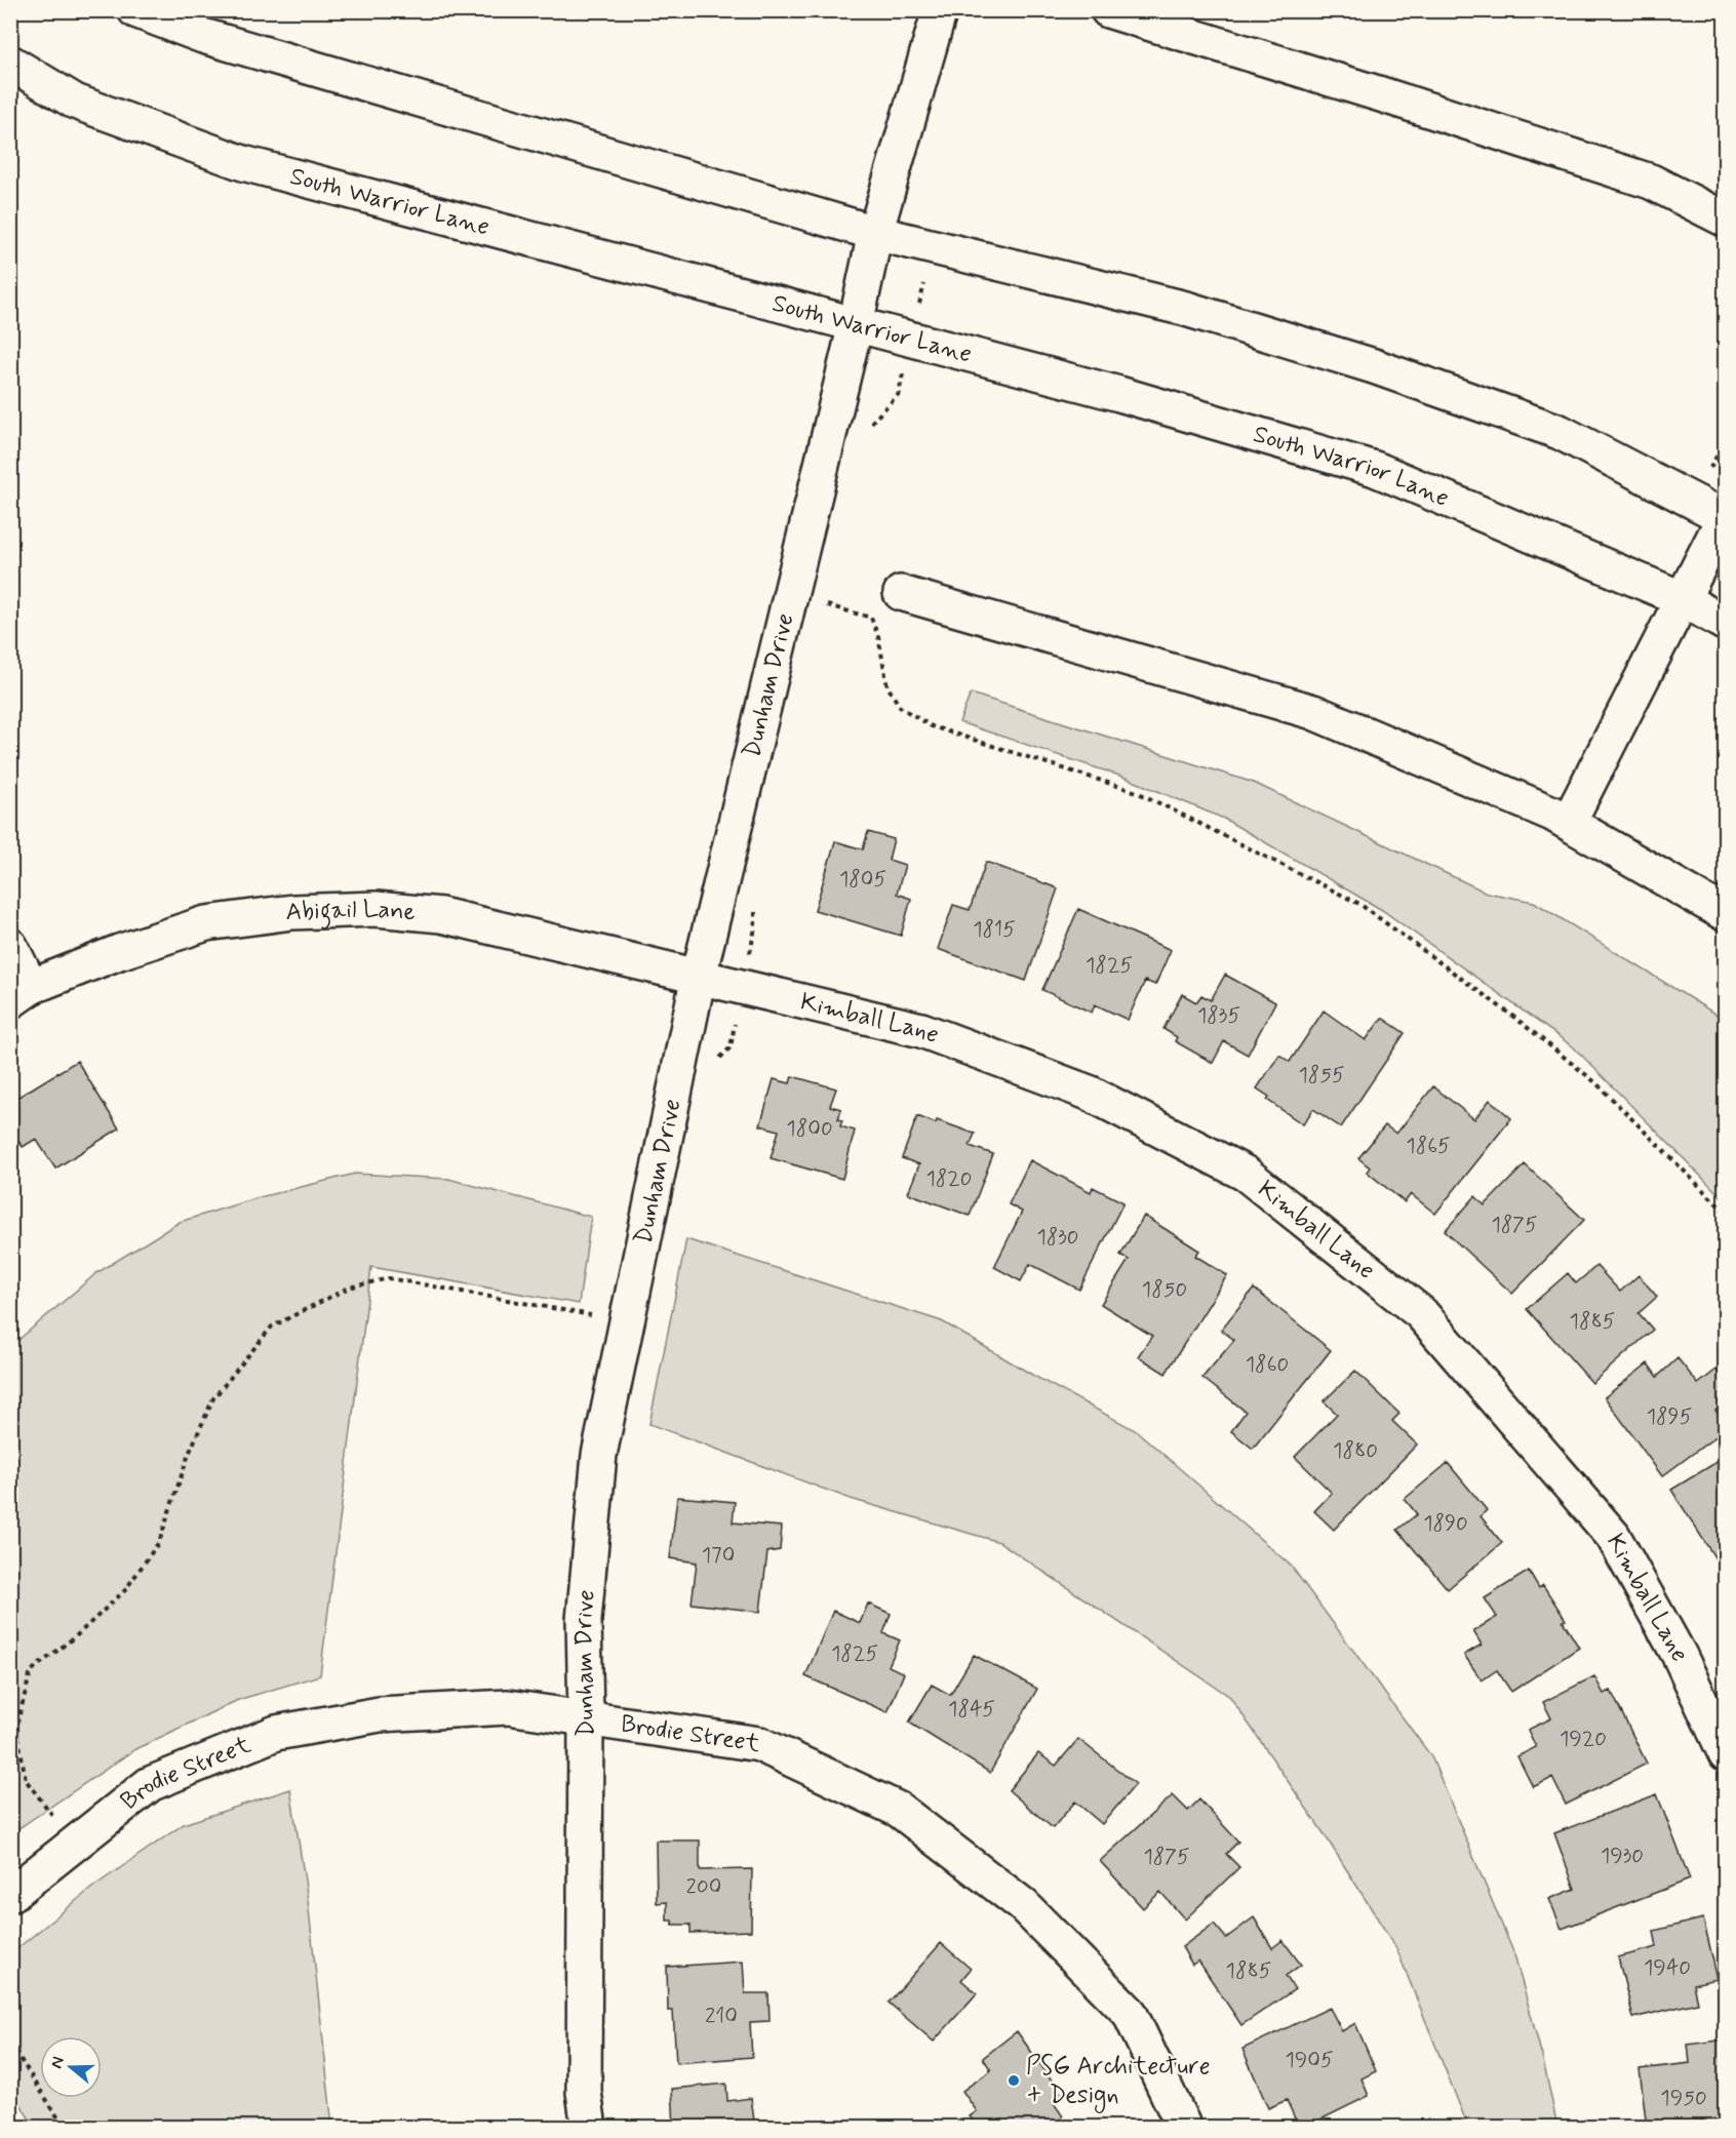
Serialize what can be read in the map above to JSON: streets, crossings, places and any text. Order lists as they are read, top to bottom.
{
  "streets": {
    "street": [
      "South Warrior Lane",
      "Dunham Drive",
      "Abigail Lane",
      "Kimball Lane",
      "Brodie Street"
    ]
  },
  "crossings": [
    ["South Warrior Lane", "Dunham Drive"],
    ["Dunham Drive", "Abigail Lane"],
    ["Dunham Drive", "Kimball Lane"],
    ["Dunham Drive", "Brodie Street"],
    ["Abigail Lane", "Kimball Lane"]
  ],
  "places": ["PSG Architecture + Design"],
  "house_numbers": [
    "1805",
    "1815",
    "1825",
    "1835",
    "1855",
    "1800",
    "1865",
    "1820",
    "1875",
    "1830",
    "1850",
    "1885",
    "1860",
    "1895",
    "1880",
    "1890",
    "170",
    "1825",
    "1845",
    "1920",
    "1930",
    "1875",
    "200",
    "1940",
    "1885",
    "210",
    "1905",
    "1950"
  ],
  "north": "left"
}
